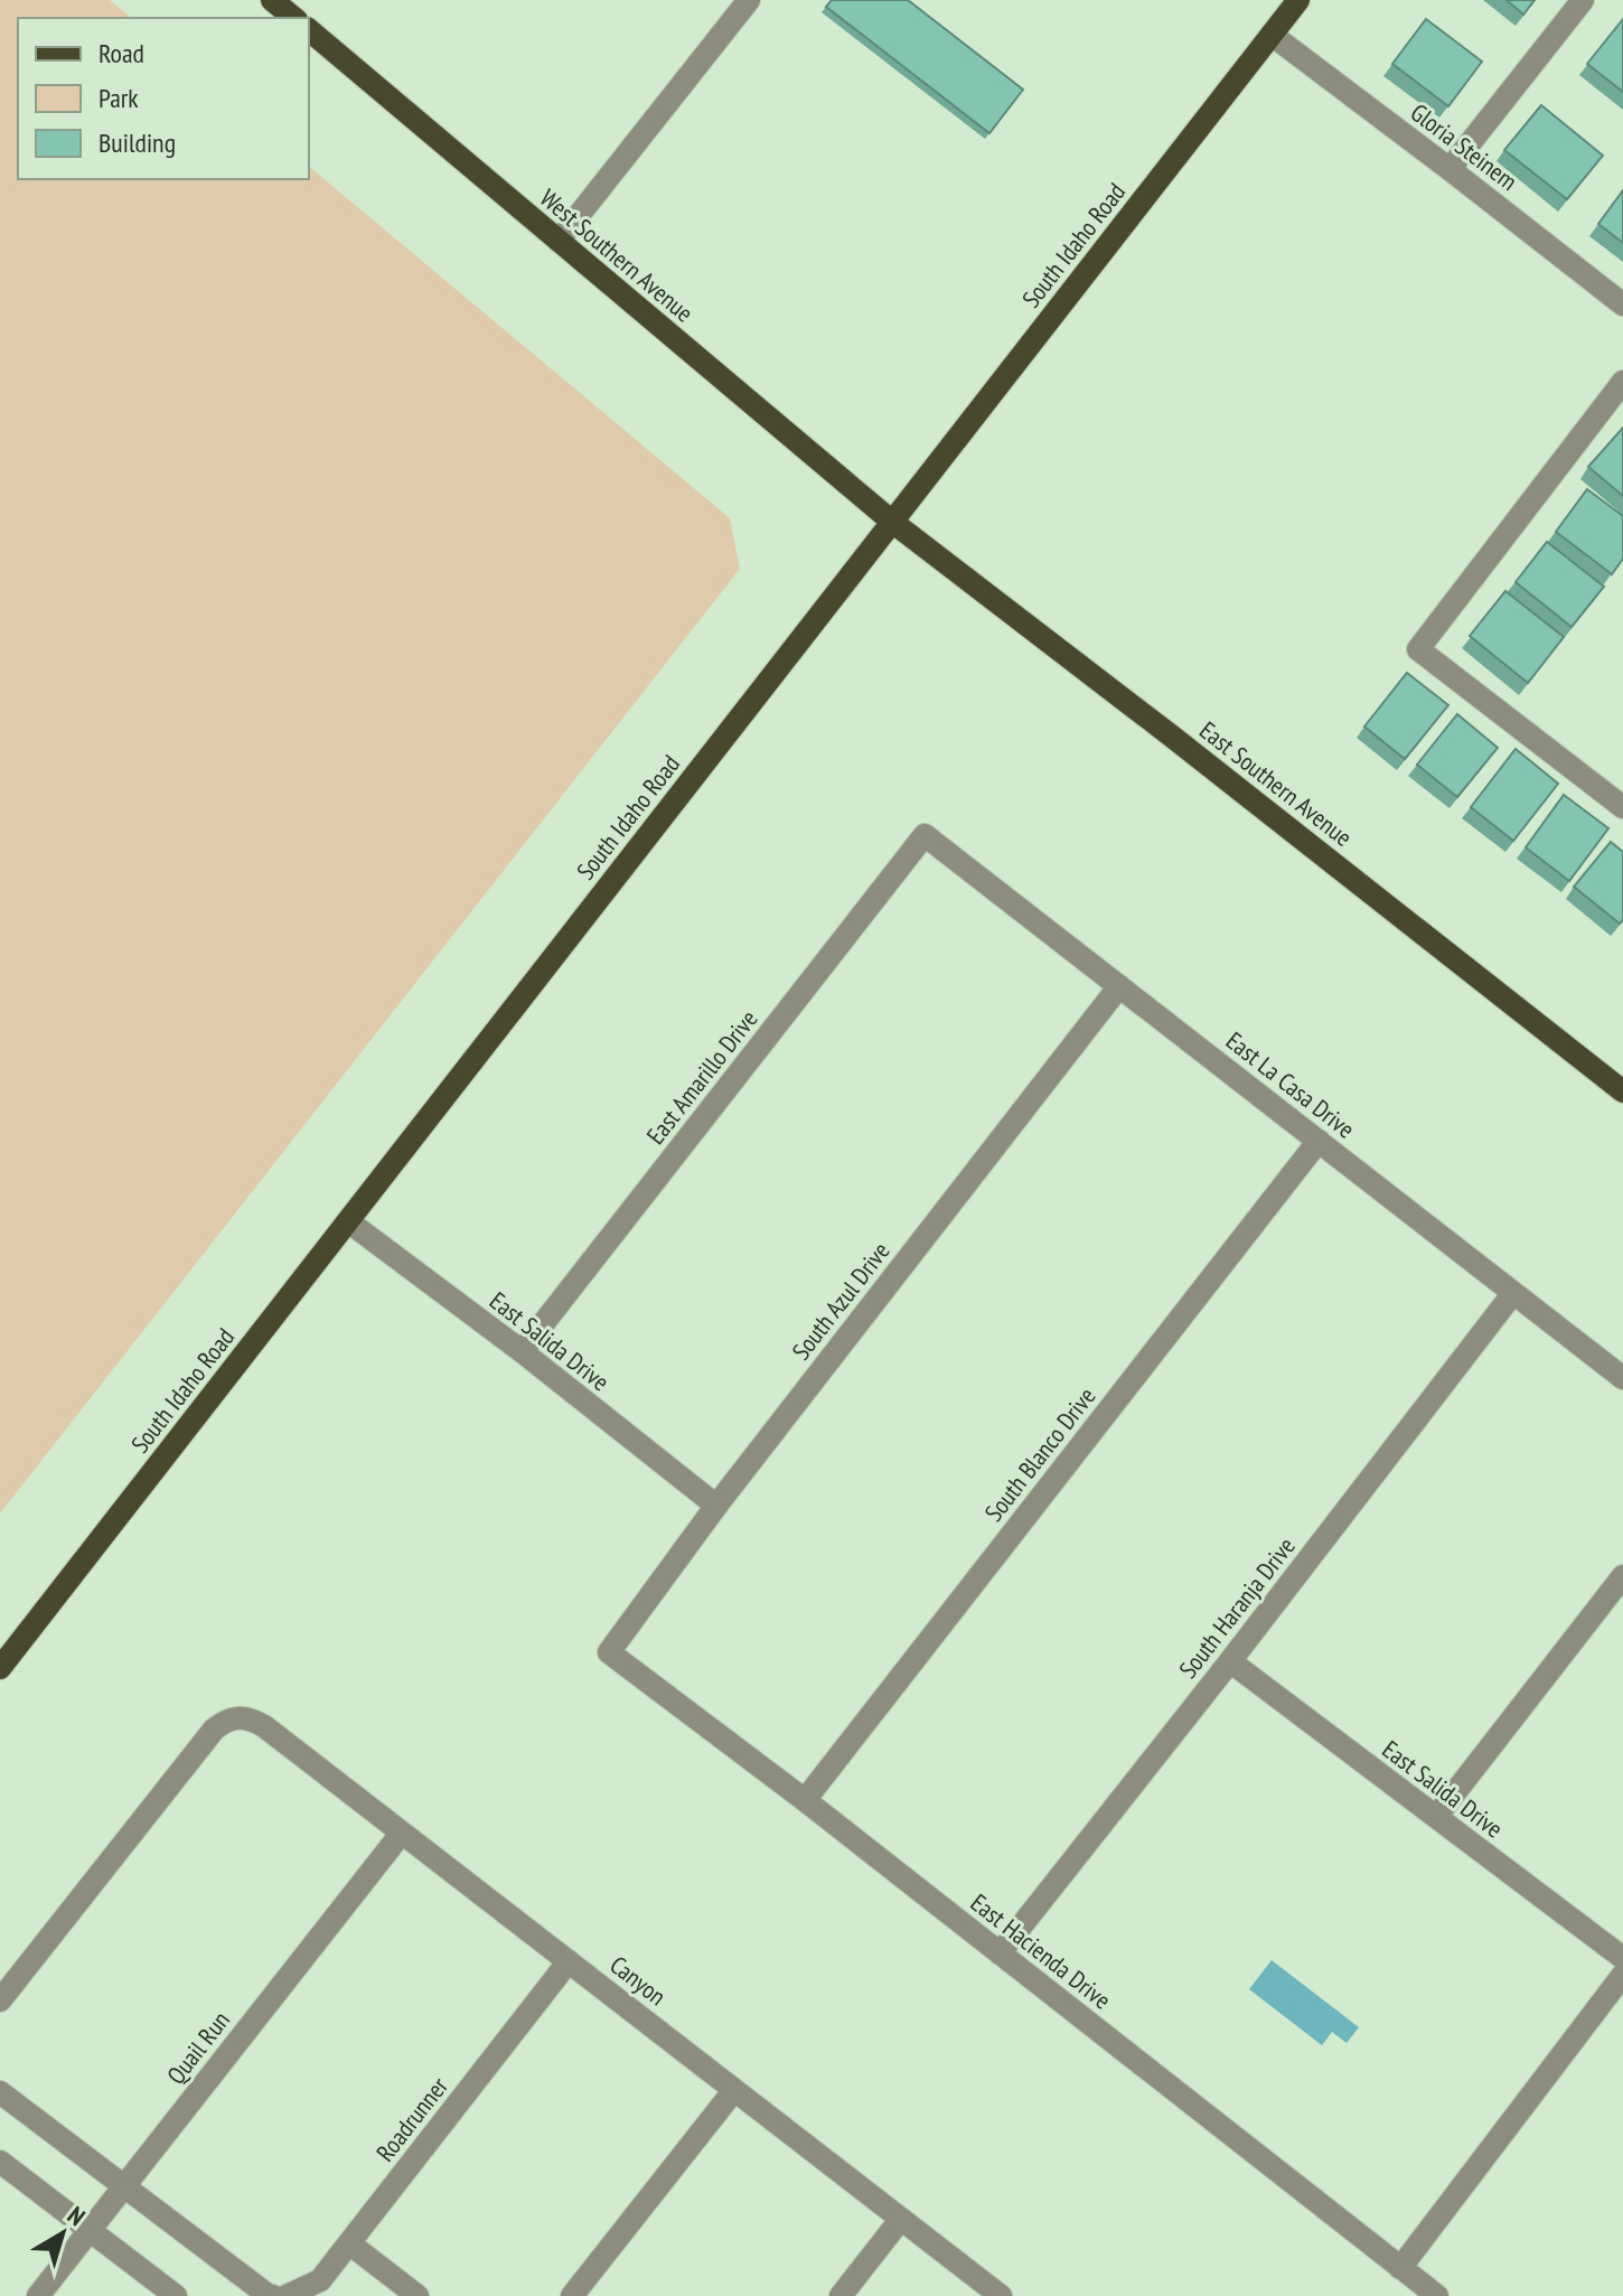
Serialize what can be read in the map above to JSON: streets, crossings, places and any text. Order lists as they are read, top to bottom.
{
  "streets": {
    "main road": ["South Idaho Road", "West Southern Avenue", "East Southern Avenue"],
    "lane": [
      "Gloria Steinem",
      "East Amarillo Drive",
      "East La Casa Drive",
      "South Azul Drive",
      "East Salida Drive",
      "South Blanco Drive",
      "South Haranja Drive",
      "East Hacienda Drive",
      "Canyon",
      "Quail Run",
      "Roadrunner"
    ]
  },
  "crossings": [
    ["Gloria Steinem", "South Idaho Road"],
    ["South Idaho Road", "West Southern Avenue"],
    ["South Idaho Road", "East Southern Avenue"],
    ["South Idaho Road", "East Salida Drive"],
    ["West Southern Avenue", "East Southern Avenue"],
    ["East Amarillo Drive", "East La Casa Drive"],
    ["East Amarillo Drive", "East Salida Drive"],
    ["East La Casa Drive", "South Azul Drive"],
    ["East La Casa Drive", "South Blanco Drive"],
    ["East La Casa Drive", "South Haranja Drive"],
    ["South Azul Drive", "East Salida Drive"],
    ["South Azul Drive", "East Hacienda Drive"],
    ["East Salida Drive", "South Haranja Drive"],
    ["South Blanco Drive", "East Hacienda Drive"],
    ["South Haranja Drive", "East Hacienda Drive"],
    ["Canyon", "Quail Run"],
    ["Canyon", "Roadrunner"]
  ],
  "legend": ["Road", "Park", "Building"],
  "north": "top right"
}
